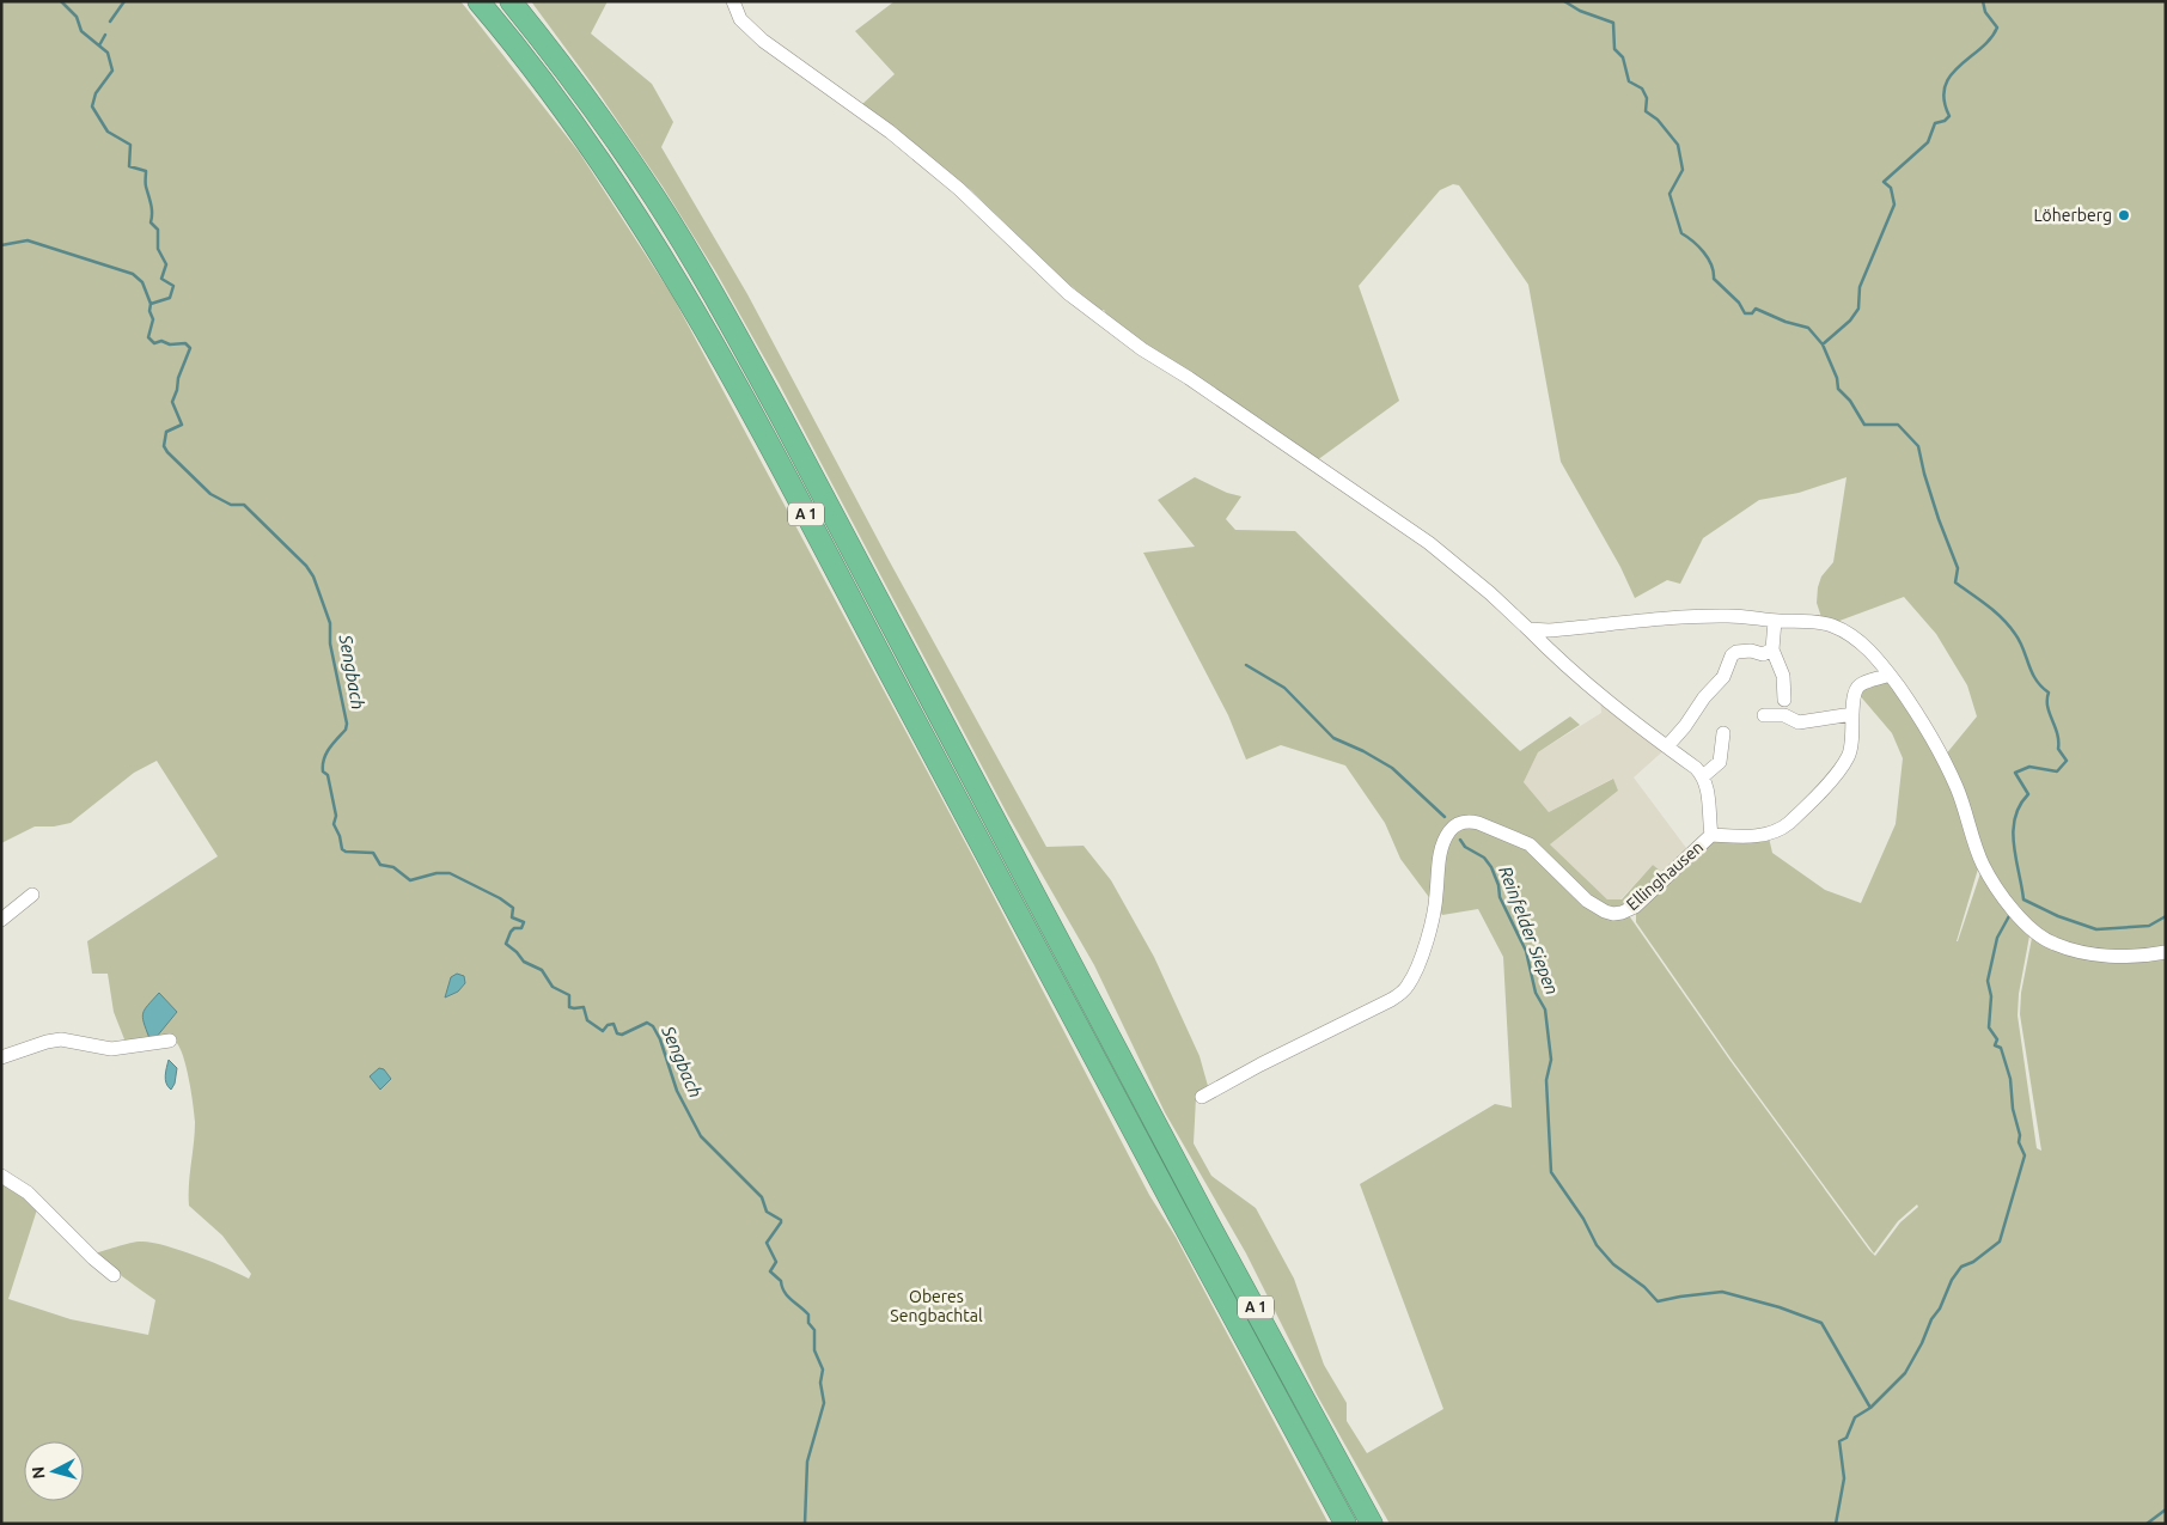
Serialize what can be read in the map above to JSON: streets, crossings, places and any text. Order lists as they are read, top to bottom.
{
  "streets": {
    "highway": ["A 1"],
    "street": ["Ellinghausen"]
  },
  "water": ["Sengbach", "Reinfelder Siepen"],
  "parks": ["Oberes Sengbachtal"],
  "places": ["Löherberg"],
  "north": "left"
}
